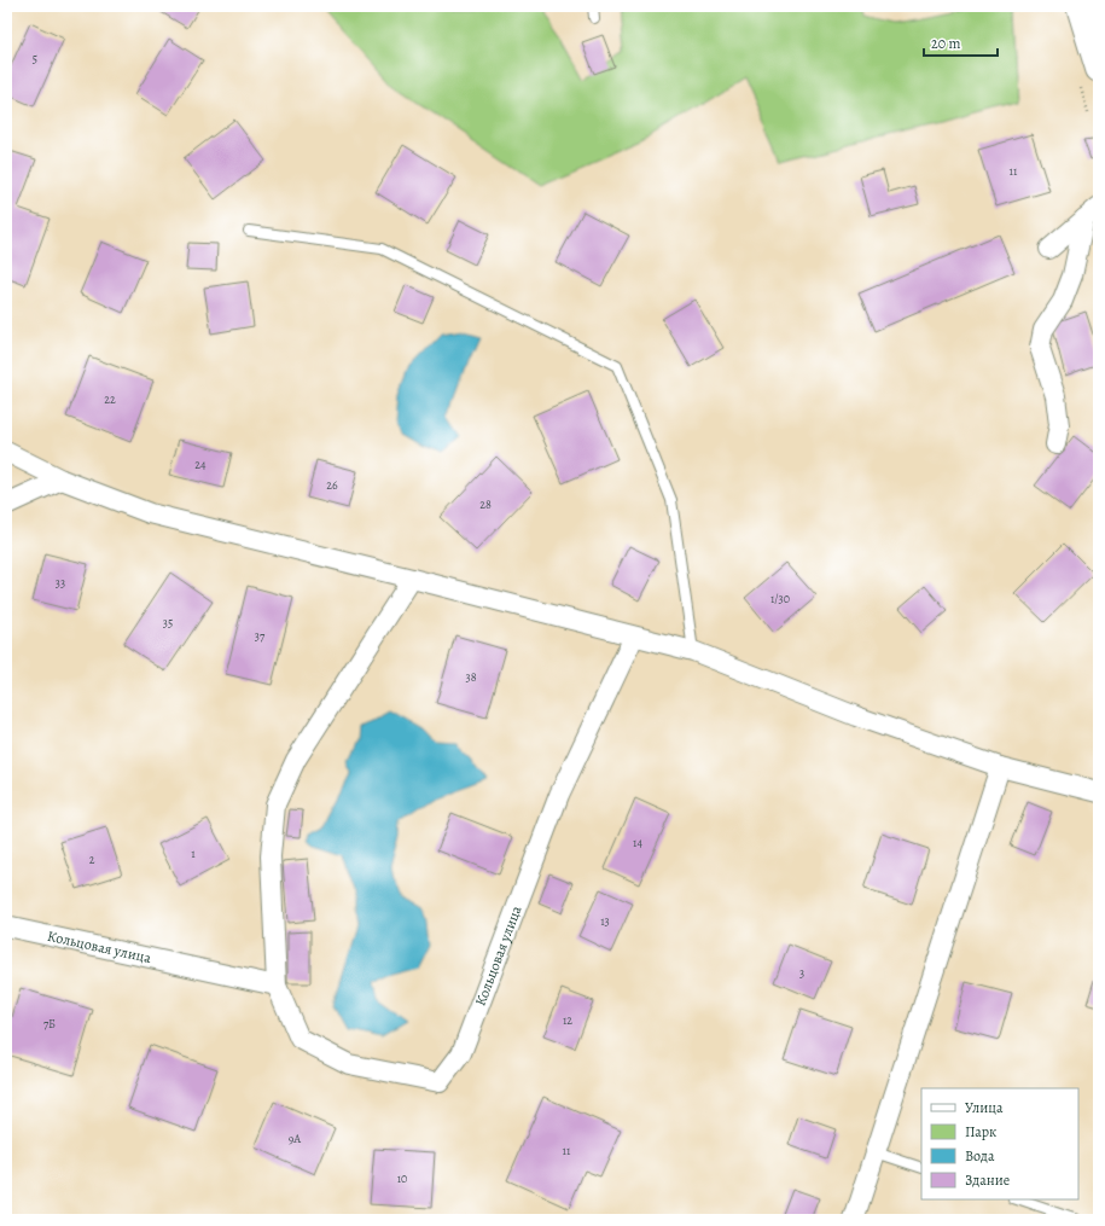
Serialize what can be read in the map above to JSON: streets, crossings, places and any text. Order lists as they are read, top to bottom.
{
  "streets": {
    "street": ["Кольцовая улица"]
  },
  "house_numbers": [
    "5",
    "11",
    "22",
    "24",
    "26",
    "28",
    "33",
    "1/30",
    "35",
    "37",
    "38",
    "14",
    "1",
    "2",
    "13",
    "3",
    "12",
    "7Б",
    "9А",
    "11",
    "10"
  ],
  "legend": [
    "Улица",
    "Парк",
    "Вода",
    "Здание"
  ],
  "scale_bar": "20 m"
}
